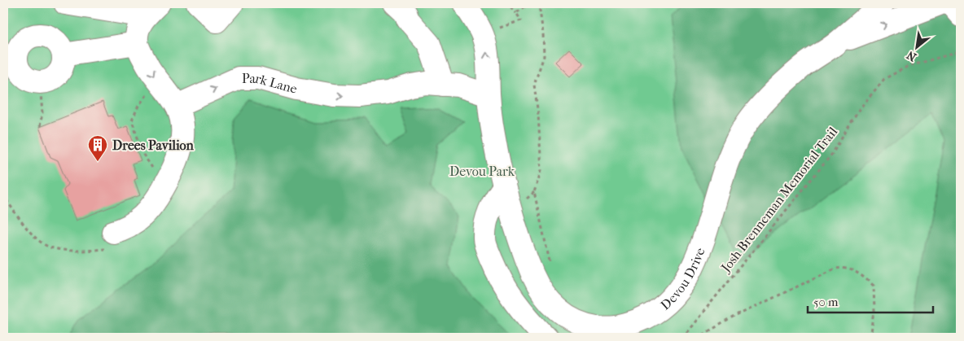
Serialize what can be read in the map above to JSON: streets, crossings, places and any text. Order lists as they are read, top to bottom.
{
  "streets": {
    "street": ["Park Lane", "Devou Drive"],
    "path": ["Josh Brenneman Memorial Trail"]
  },
  "one_way": ["Park Lane"],
  "parks": ["Devou Park"],
  "places": {
    "building": ["Drees Pavilion"]
  },
  "scale_bar": "50 m",
  "north": "bottom left"
}
